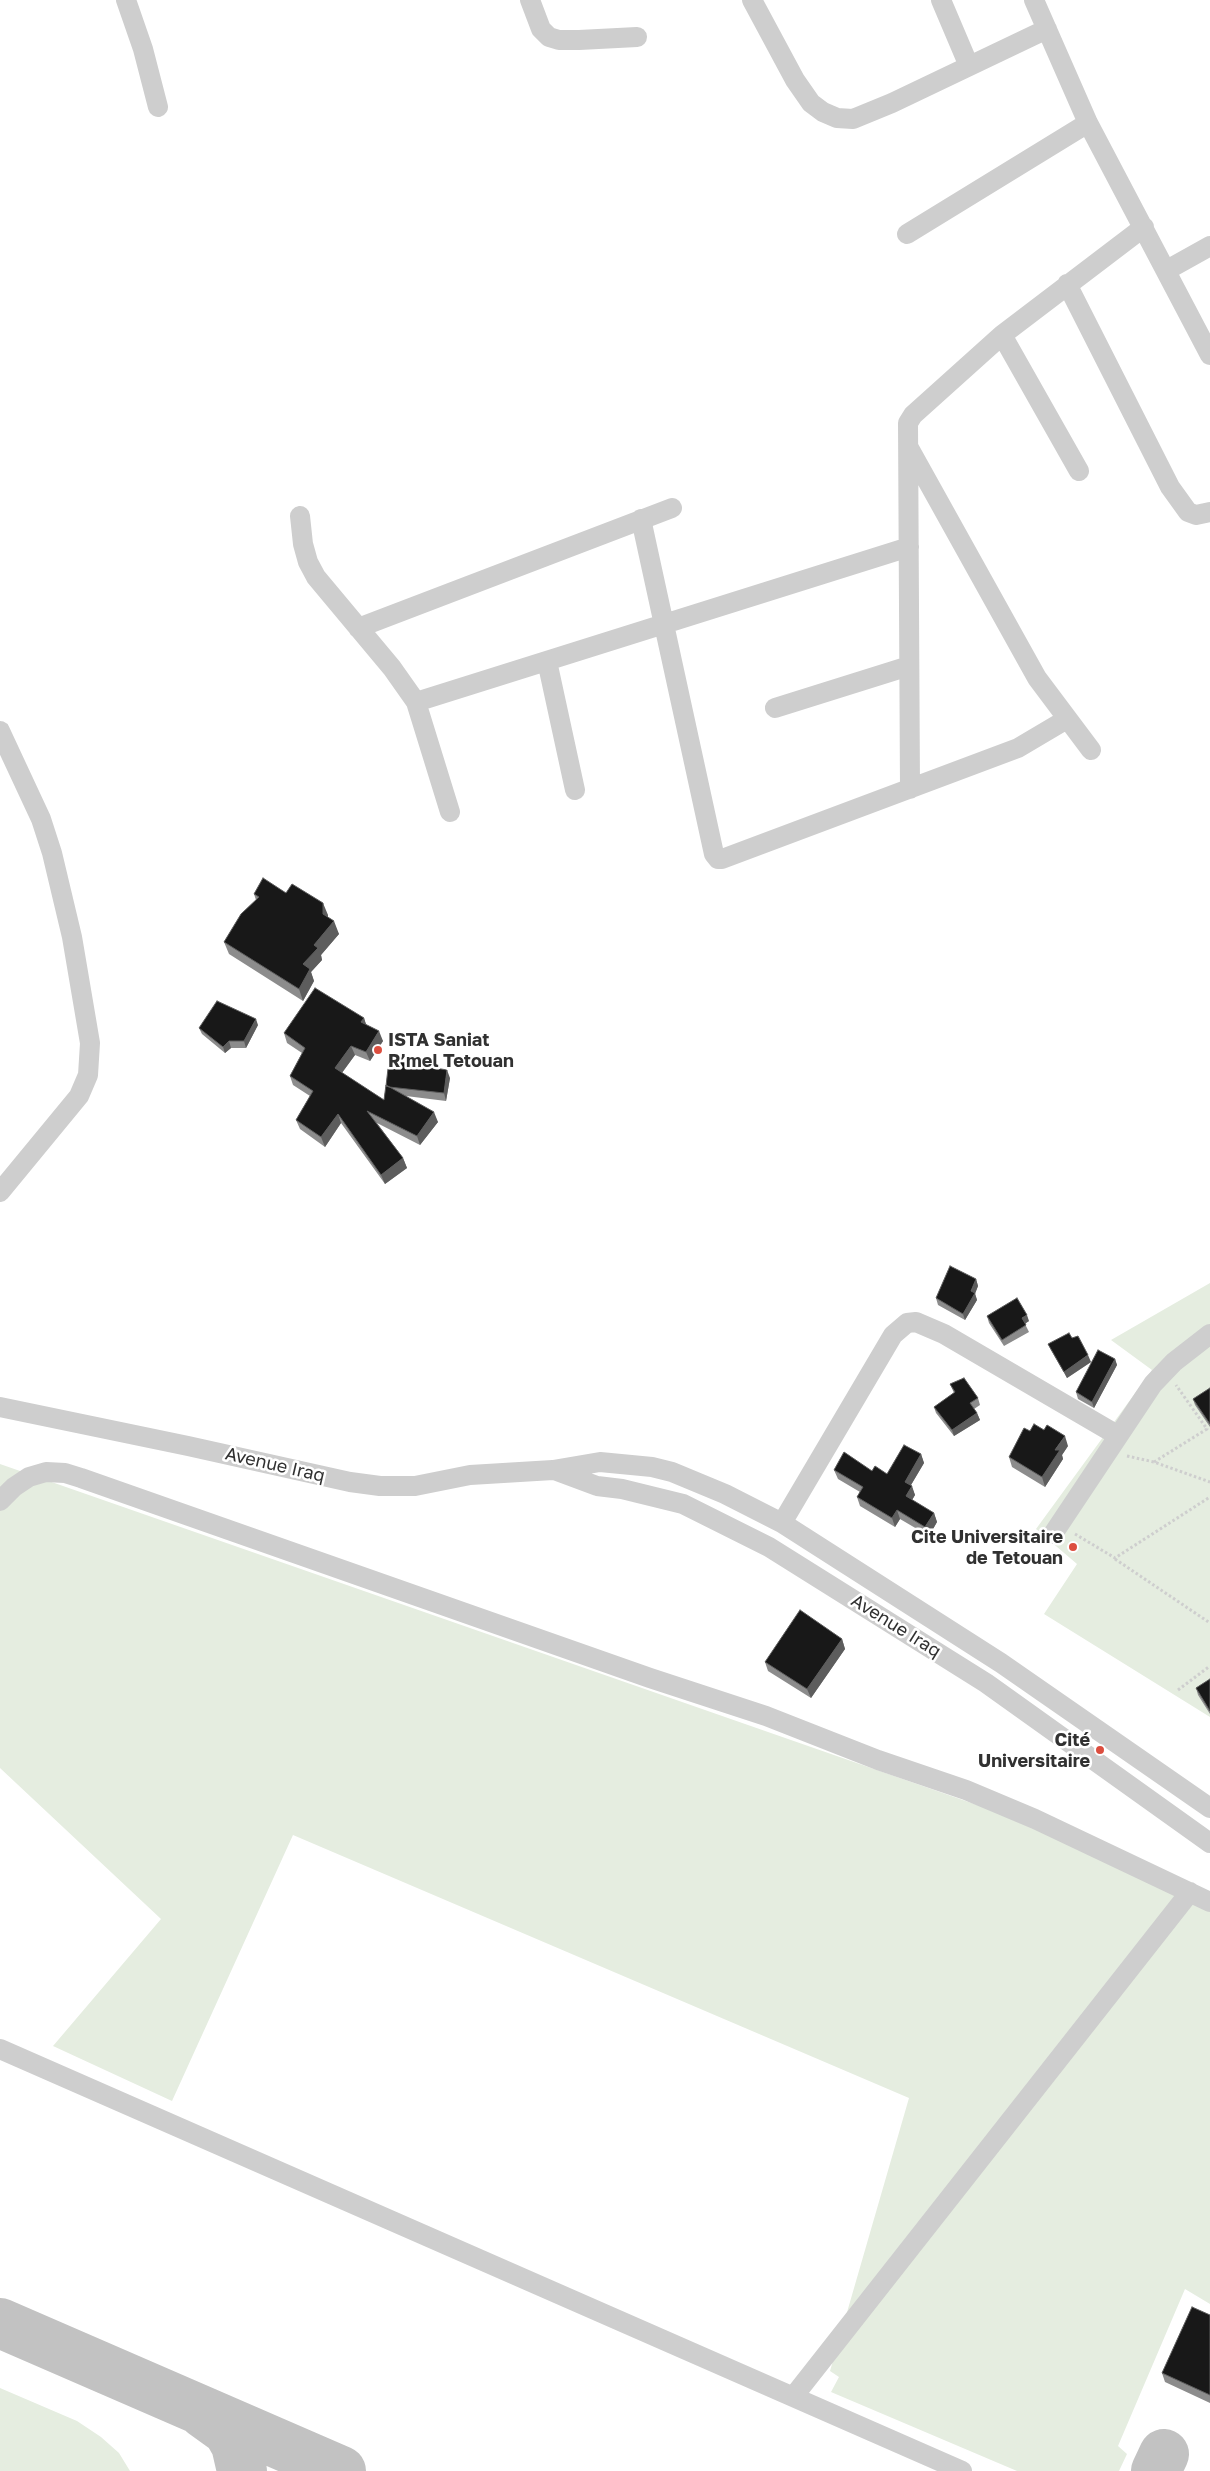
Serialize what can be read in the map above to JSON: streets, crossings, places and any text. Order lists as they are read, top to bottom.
{
  "streets": {
    "street": ["Avenue Iraq"]
  },
  "places": ["ISTA Saniat R’mel Tetouan", "Cite Universitaire de Tetouan", "Cité Universitaire"]
}
